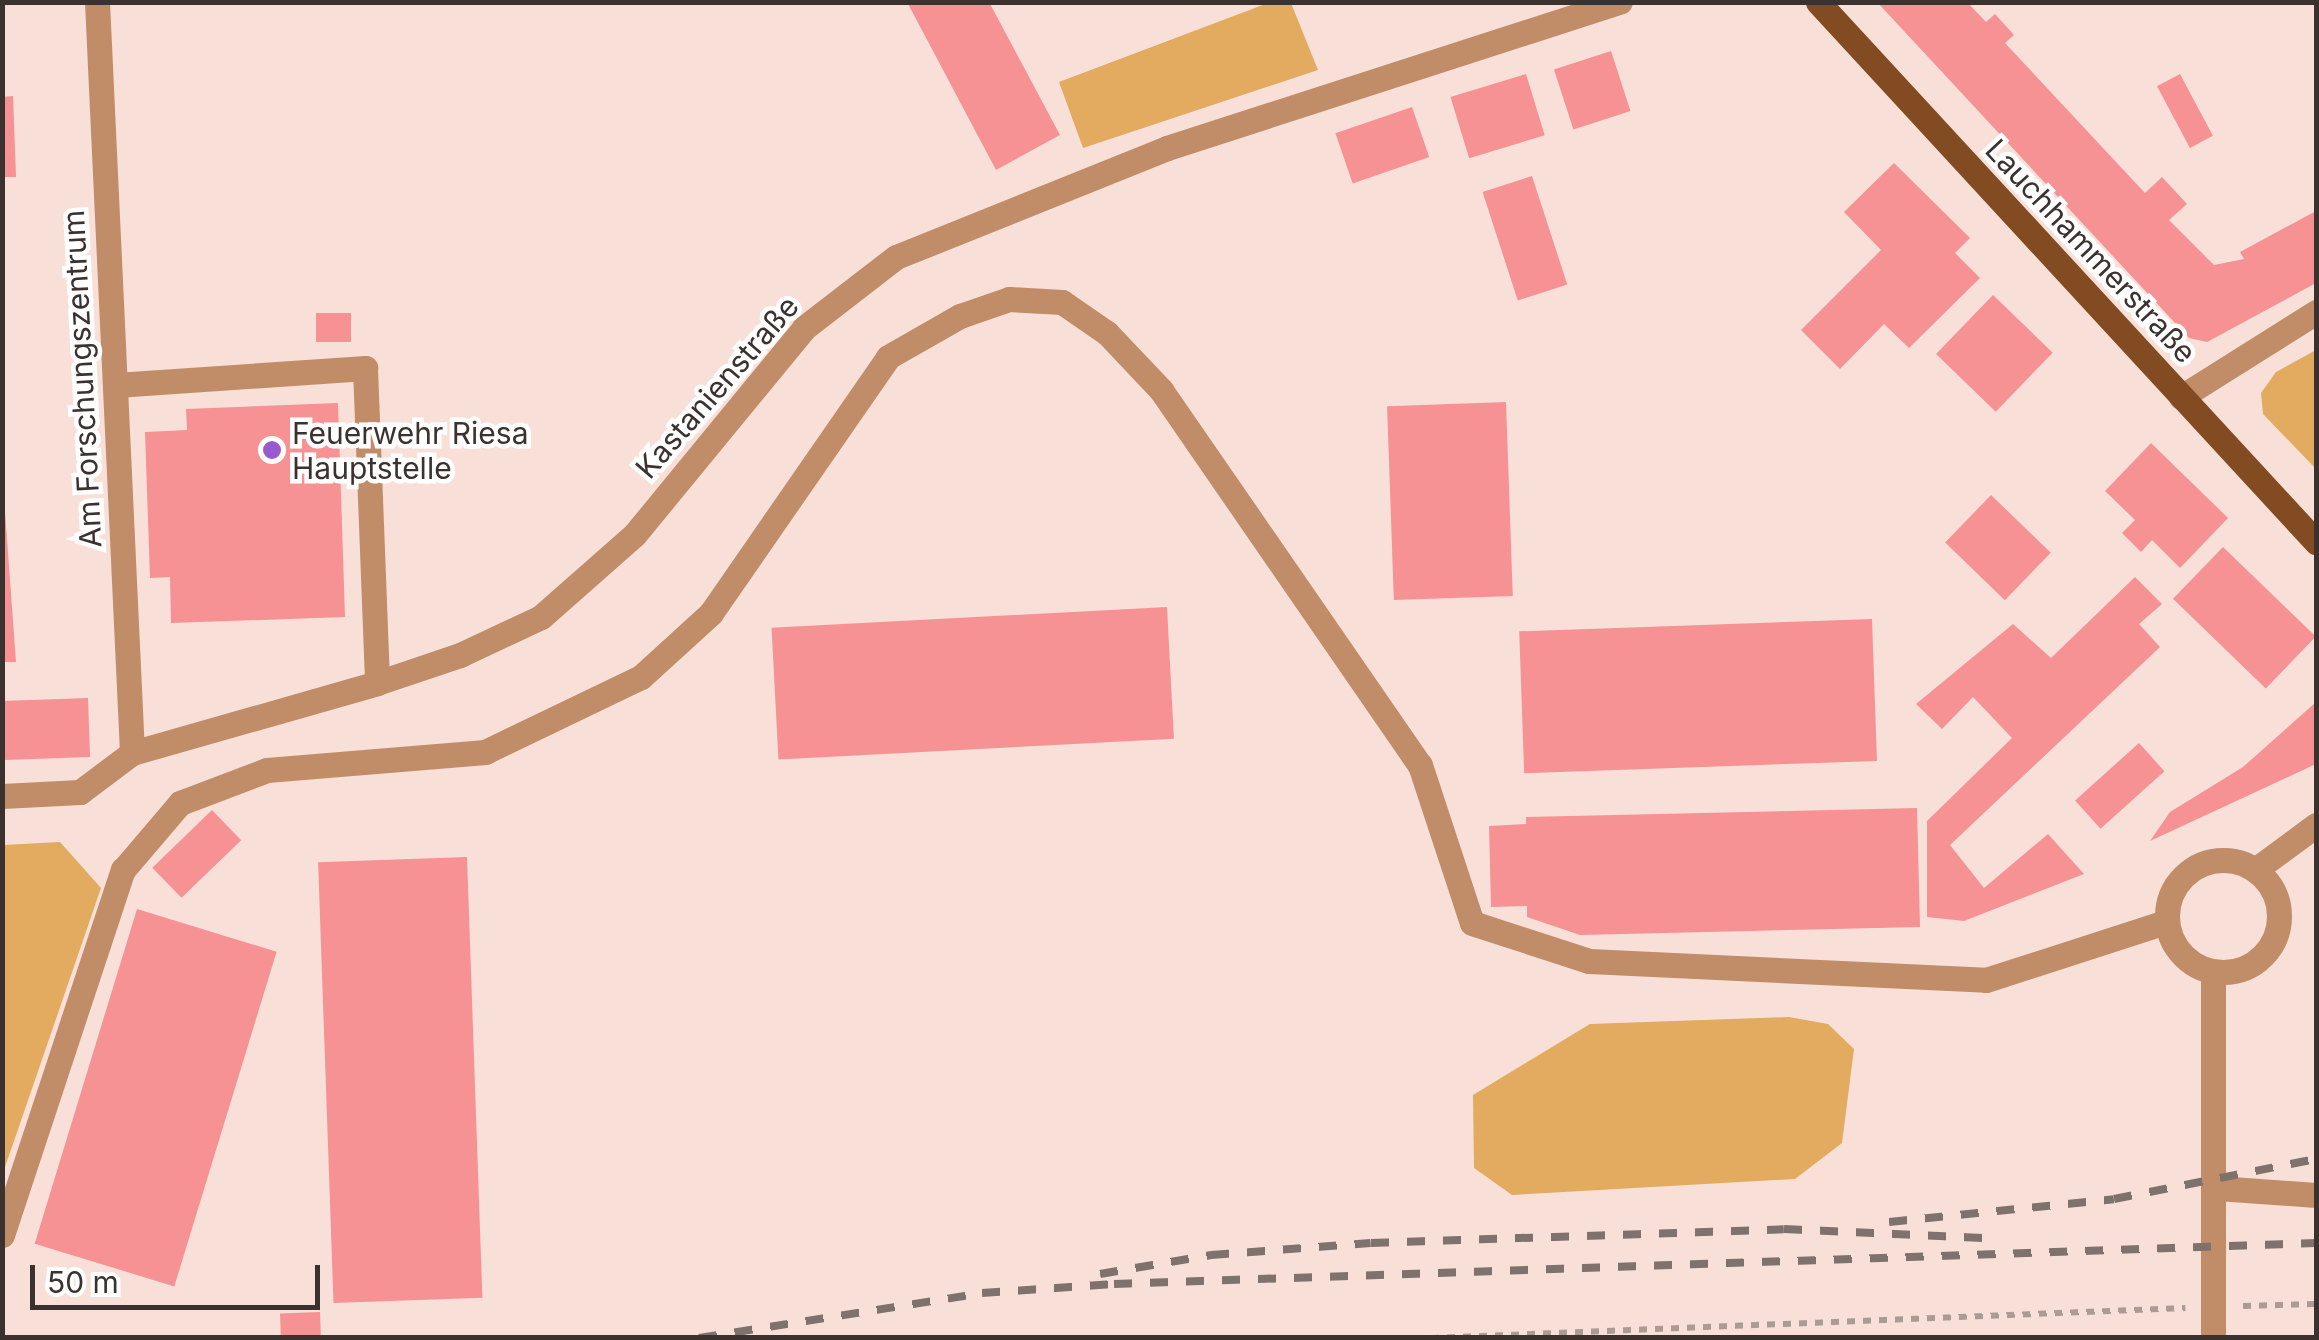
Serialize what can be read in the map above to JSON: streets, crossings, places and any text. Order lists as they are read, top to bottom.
{
  "streets": {
    "main road": ["Lauchhammerstraße"],
    "street": ["Am Forschungszentrum", "Kastanienstraße"]
  },
  "crossings": [
    ["Am Forschungszentrum", "Kastanienstraße"]
  ],
  "places": ["Feuerwehr Riesa Hauptstelle"],
  "scale_bar": "50 m"
}
